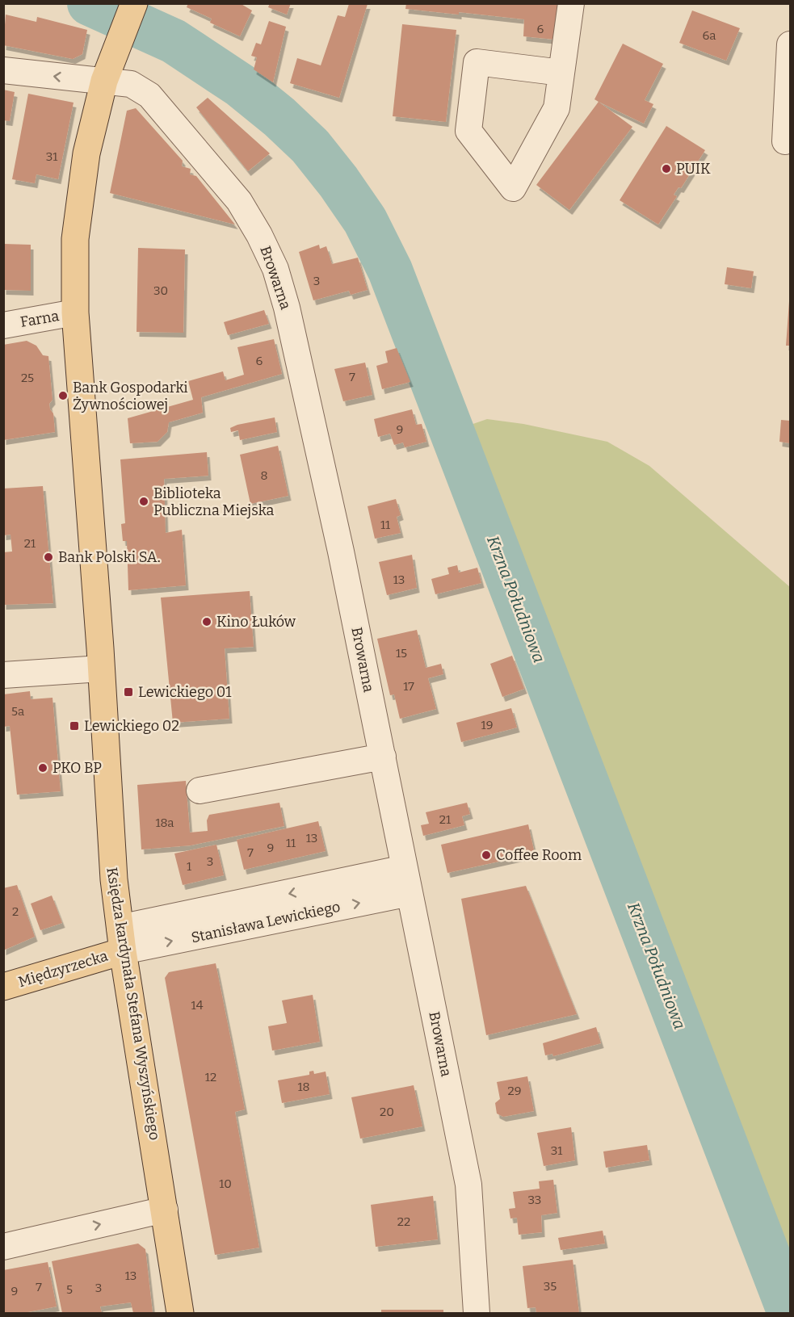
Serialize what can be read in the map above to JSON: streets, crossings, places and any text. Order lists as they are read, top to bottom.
{
  "streets": {
    "main road": ["Międzyrzecka", "Księdza kardynała Stefana Wyszyńskiego"],
    "street": ["Browarna", "Farna", "Stanisława Lewickiego"]
  },
  "crossings": [
    ["Browarna", "Stanisława Lewickiego"],
    ["Browarna", "Księdza kardynała Stefana Wyszyńskiego"],
    ["Farna", "Księdza kardynała Stefana Wyszyńskiego"],
    ["Stanisława Lewickiego", "Międzyrzecka"],
    ["Stanisława Lewickiego", "Księdza kardynała Stefana Wyszyńskiego"],
    ["Międzyrzecka", "Księdza kardynała Stefana Wyszyńskiego"]
  ],
  "water": ["Krzna Południowa"],
  "places": {
    "other": [
      "PUIK",
      "Bank Gospodarki Żywnościowej",
      "Biblioteka Publiczna Miejska",
      "Bank Polski SA.",
      "Kino Łuków",
      "PKO BP",
      "Coffee Room"
    ],
    "transit": ["Lewickiego 01", "Lewickiego 02"]
  },
  "house_numbers": [
    "6",
    "6a",
    "31",
    "3",
    "30",
    "6",
    "7",
    "25",
    "9",
    "8",
    "11",
    "21",
    "13",
    "15",
    "17",
    "5a",
    "19",
    "21",
    "18a",
    "13",
    "11",
    "9",
    "7",
    "3",
    "1",
    "2",
    "14",
    "12",
    "18",
    "29",
    "20",
    "31",
    "10",
    "33",
    "22",
    "13",
    "35",
    "7",
    "3",
    "5",
    "9"
  ]
}
